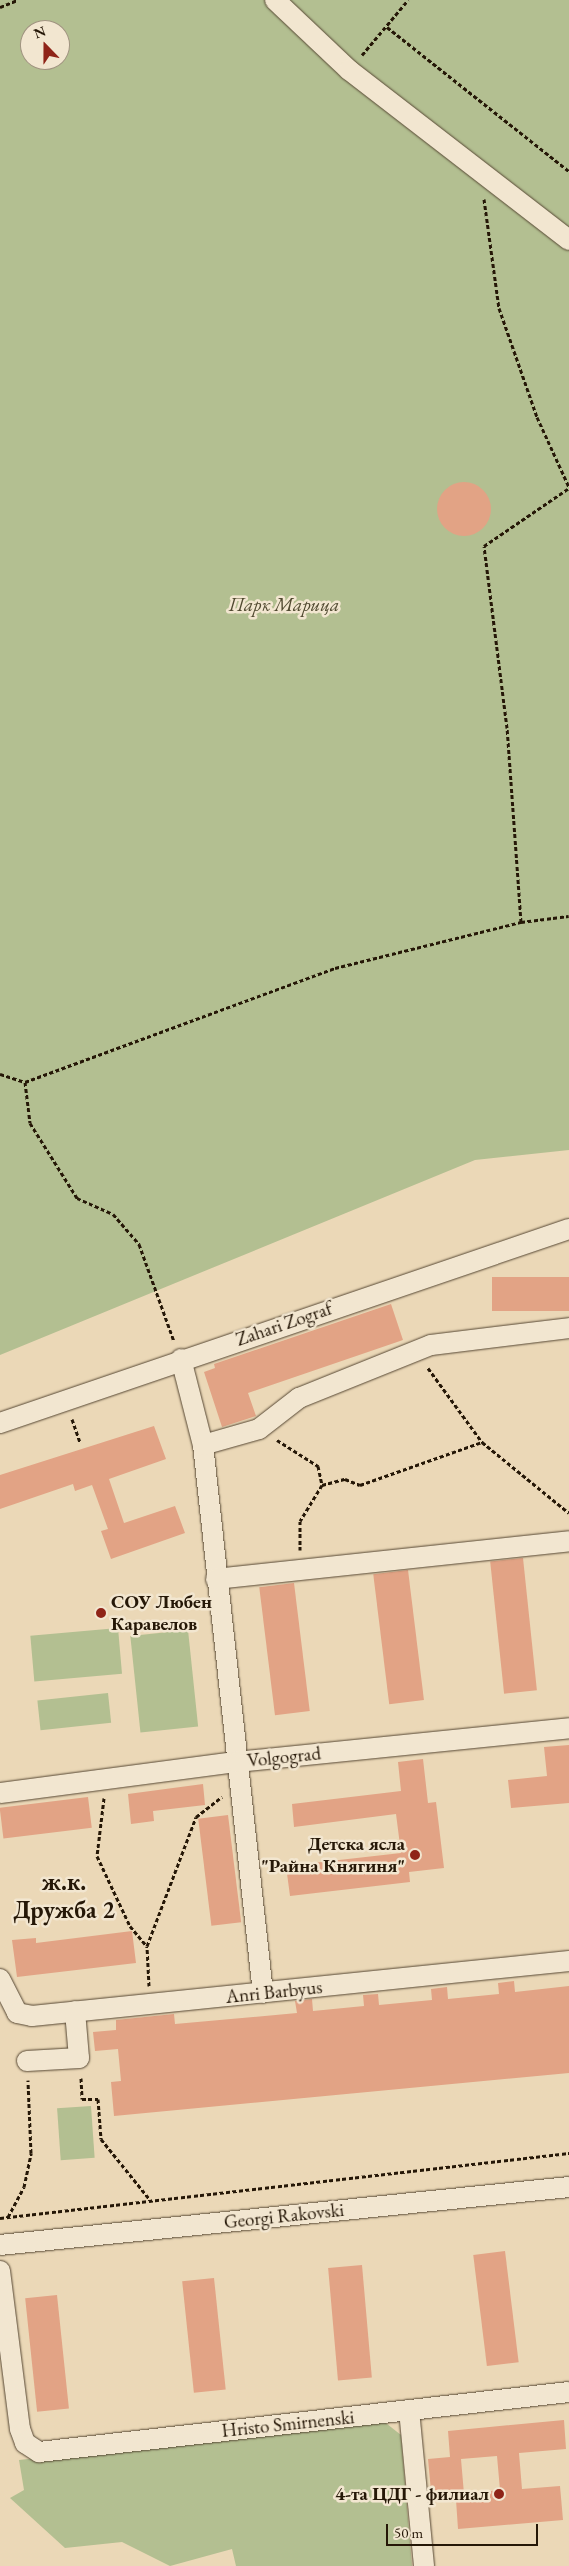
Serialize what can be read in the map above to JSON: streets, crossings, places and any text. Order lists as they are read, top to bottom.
{
  "streets": {
    "street": [
      "Zahari Zograf",
      "Volgograd",
      "Anri Barbyus",
      "Georgi Rakovski",
      "Hristo Smirnenski"
    ]
  },
  "districts": ["ж.к. Дружба 2"],
  "parks": ["Парк Марица"],
  "places": ["СОУ Любен Каравелов", "Детска ясла \"Райна Княгиня\"", "4-та ЦДГ - филиал"],
  "scale_bar": "50 m",
  "north": "top"
}
